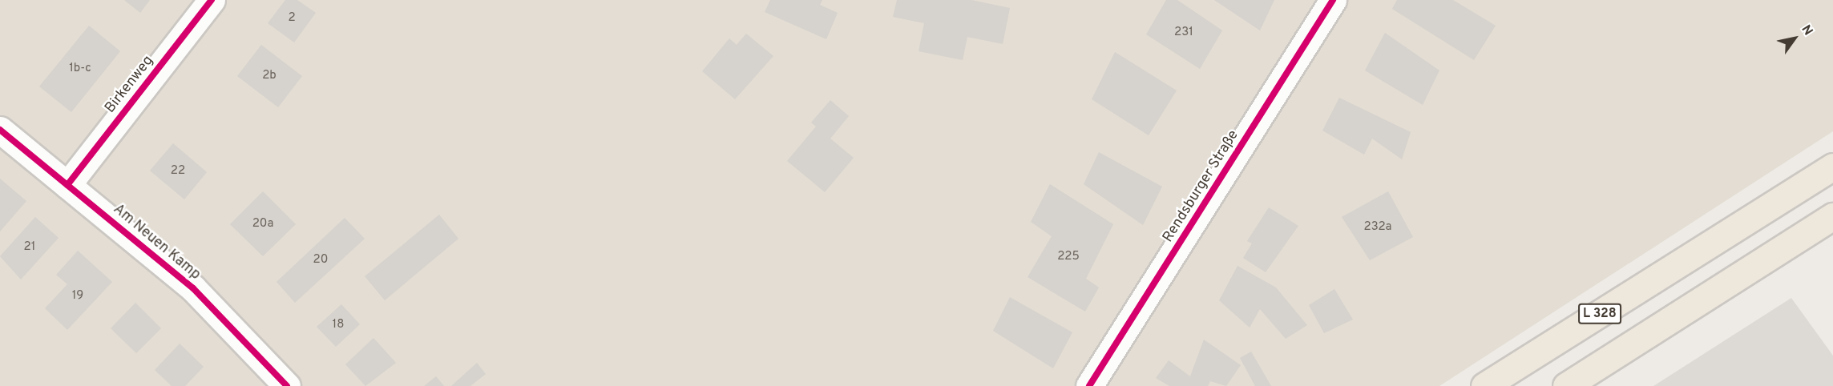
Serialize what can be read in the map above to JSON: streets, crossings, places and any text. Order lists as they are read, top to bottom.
{
  "streets": {
    "highway": ["L 328"],
    "street": ["Birkenweg", "Rendsburger Straße", "Am Neuen Kamp"]
  },
  "crossings": [
    ["Birkenweg", "Am Neuen Kamp"]
  ],
  "house_numbers": [
    "2",
    "231",
    "1b-c",
    "2b",
    "22",
    "20a",
    "232a",
    "21",
    "225",
    "20",
    "19",
    "18"
  ],
  "north": "top right"
}
